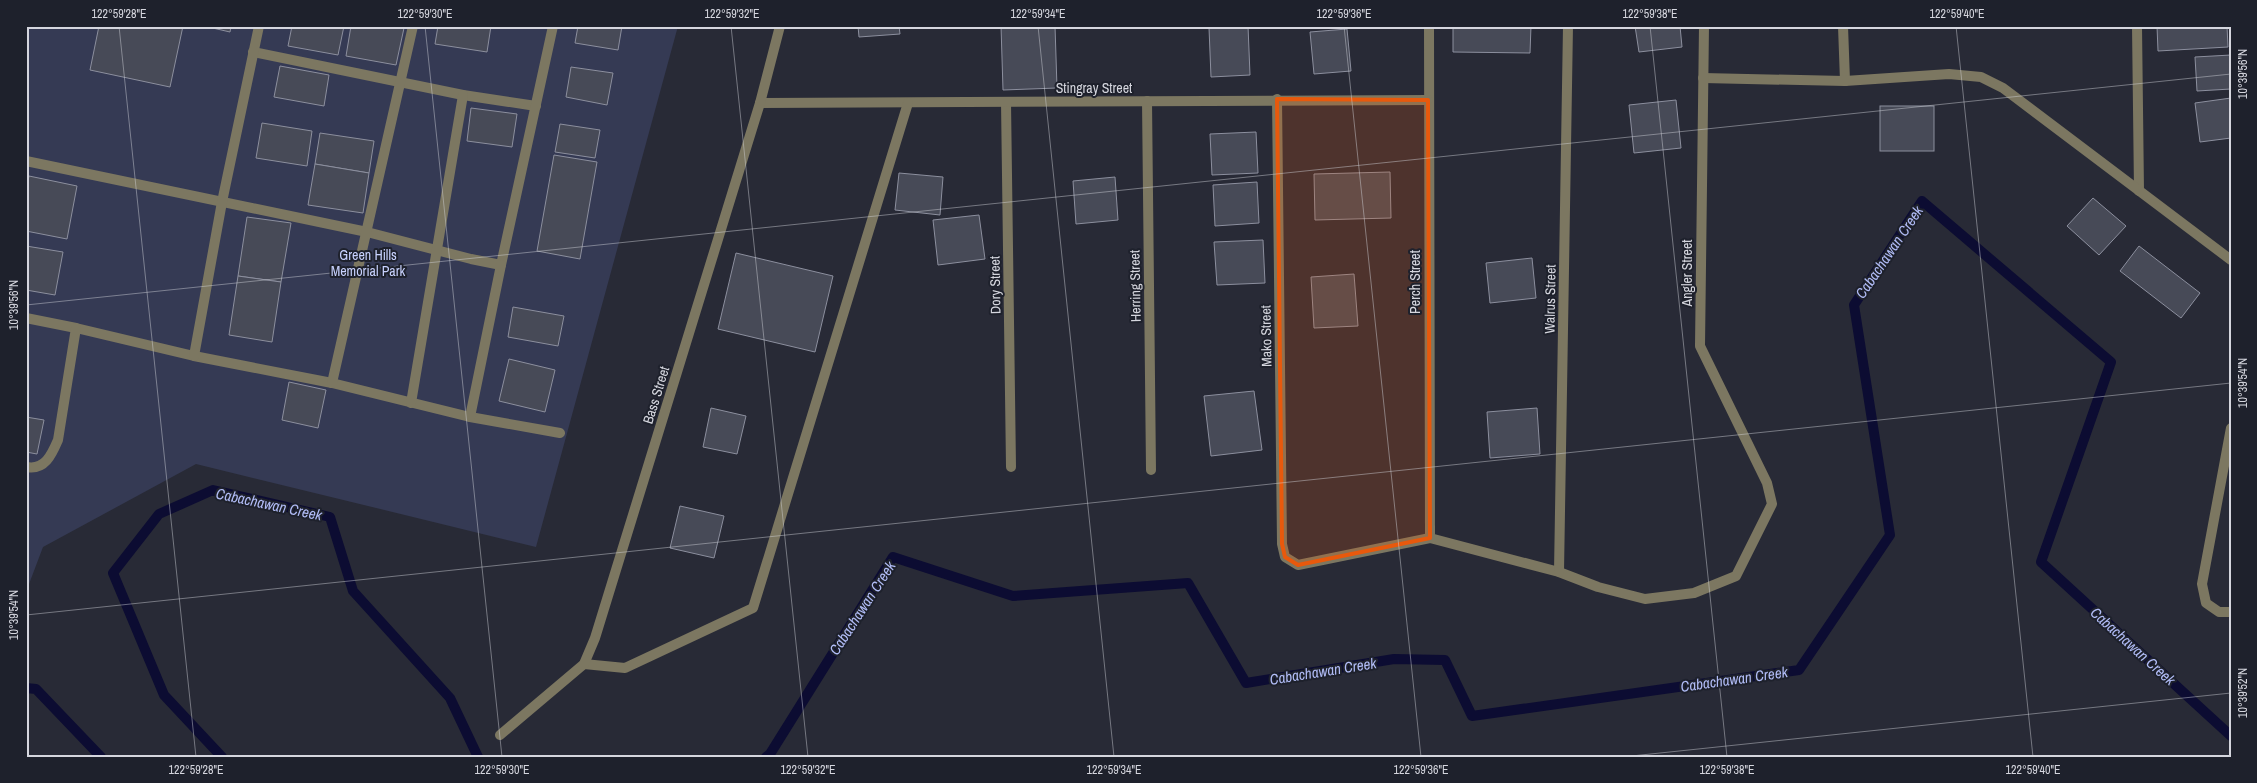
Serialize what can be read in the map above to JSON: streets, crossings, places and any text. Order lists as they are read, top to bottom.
{
  "streets": {
    "street": [
      "Stingray Street",
      "Angler Street",
      "Perch Street",
      "Dory Street",
      "Herring Street",
      "Walrus Street",
      "Mako Street",
      "Bass Street"
    ]
  },
  "crossings": [
    ["Stingray Street", "Perch Street"],
    ["Stingray Street", "Dory Street"],
    ["Stingray Street", "Herring Street"],
    ["Stingray Street", "Mako Street"],
    ["Stingray Street", "Bass Street"],
    ["Angler Street", "Walrus Street"],
    ["Perch Street", "Mako Street"]
  ],
  "water": ["Cabachawan Creek"],
  "parks": ["Green Hills Memorial Park"],
  "coordinates": [
    "122°59'28\"E",
    "122°59'30\"E",
    "122°59'32\"E",
    "122°59'34\"E",
    "122°59'36\"E",
    "122°59'38\"E",
    "122°59'40\"E",
    "10°39'56\"N",
    "10°39'54\"N",
    "10°39'52\"N"
  ]
}
